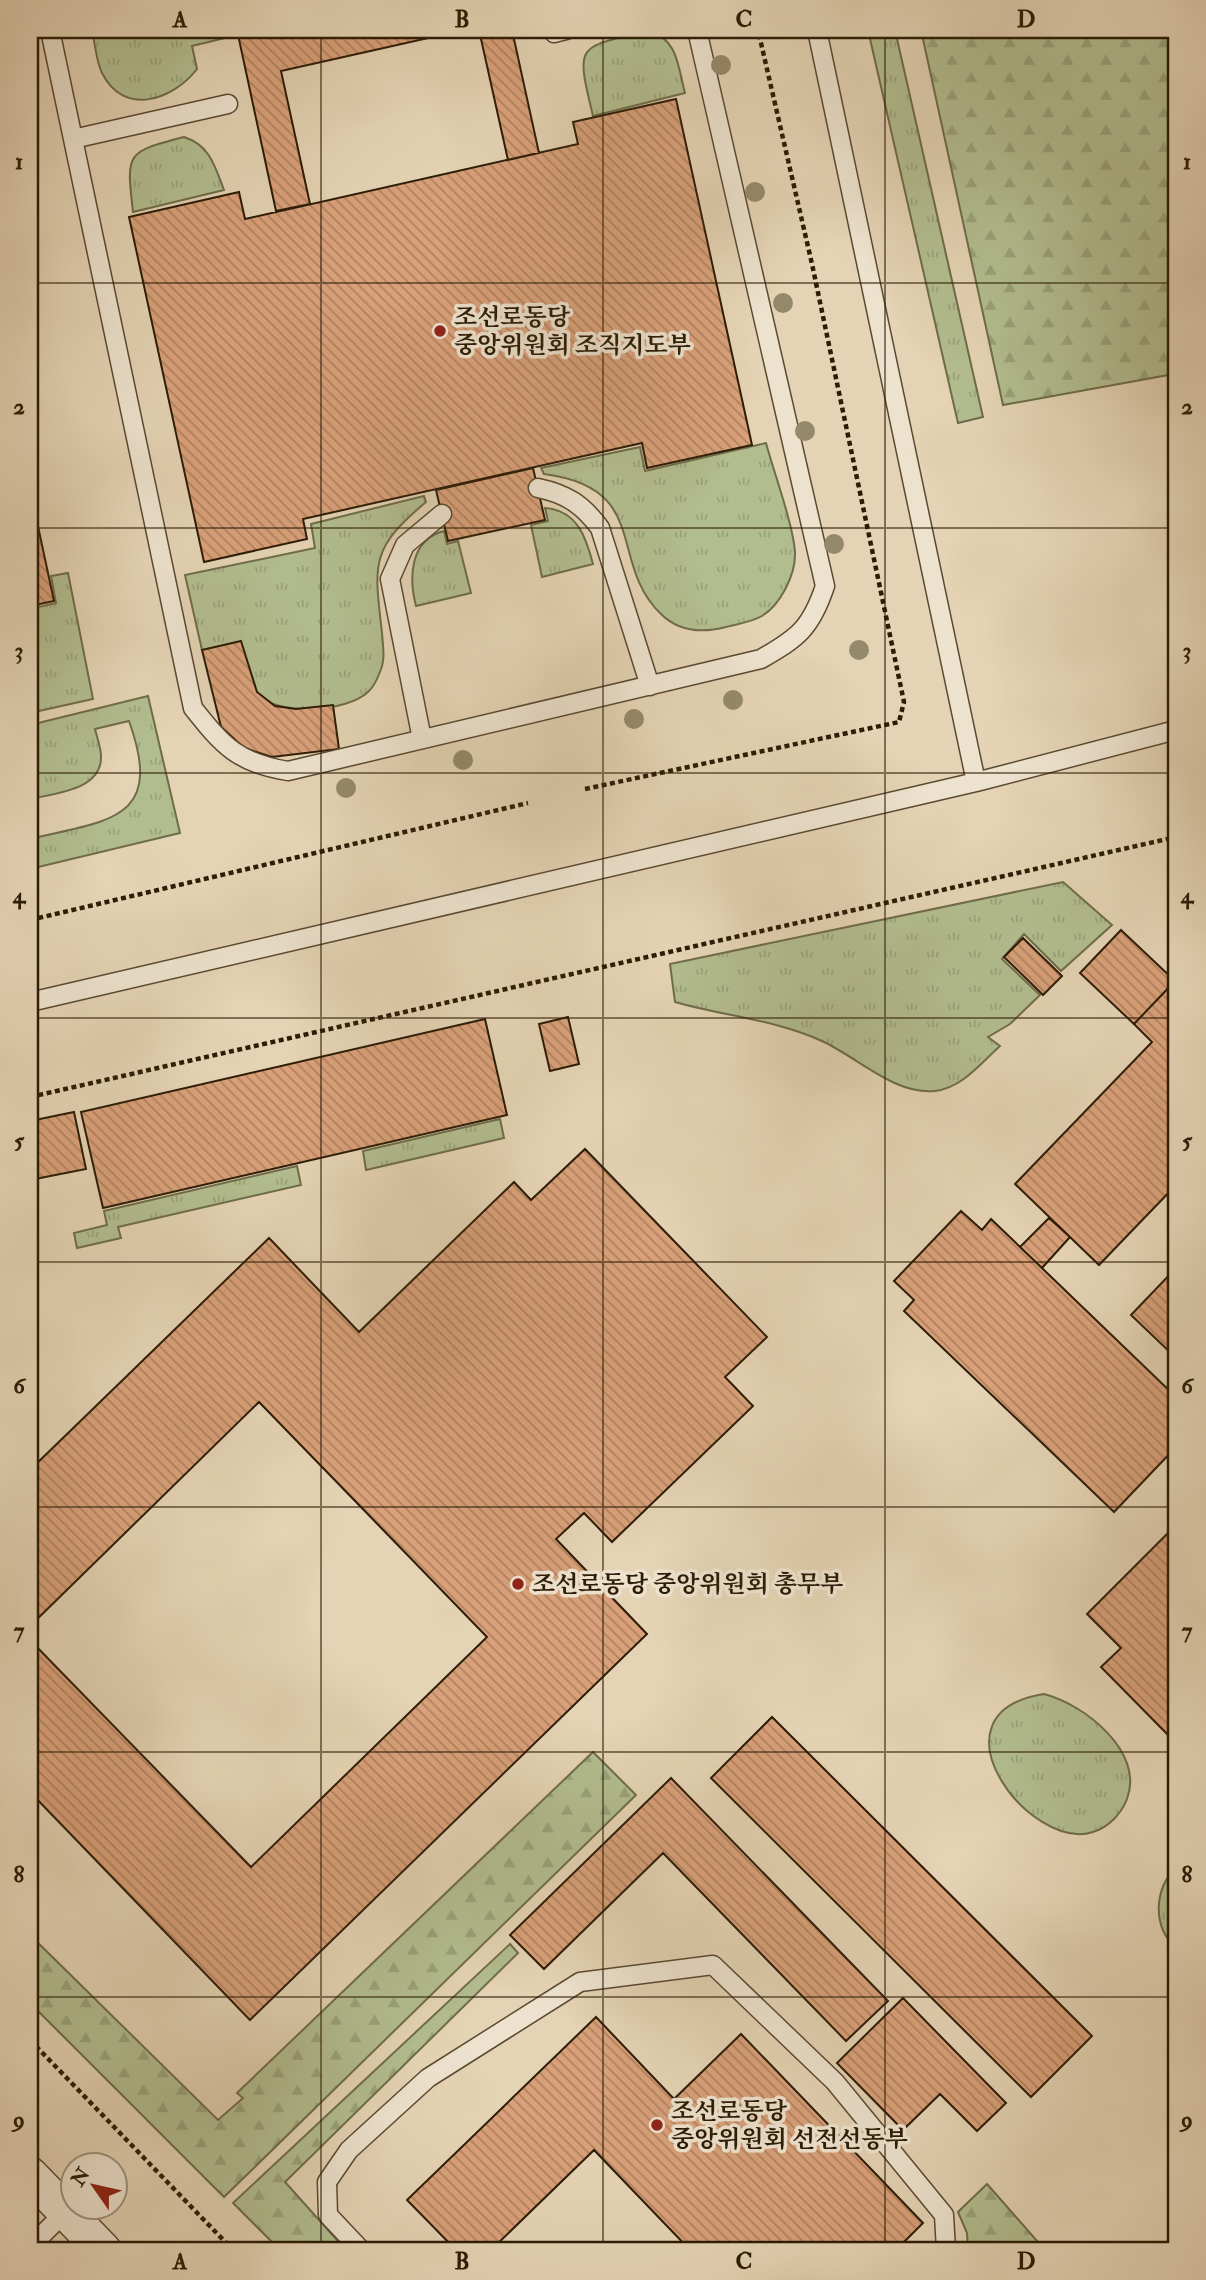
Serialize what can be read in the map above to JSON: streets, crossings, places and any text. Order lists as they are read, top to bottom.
{
  "places": ["조선로동당 중앙위원회 조직지도부", "조선로동당 중앙위원회 총무부", "조선로동당 중앙위원회 선전선동부"],
  "north": "top left",
  "grid": {
    "columns": [
      "A",
      "B",
      "C",
      "D"
    ],
    "rows": [
      "1",
      "2",
      "3",
      "4",
      "5",
      "6",
      "7",
      "8",
      "9"
    ]
  }
}
